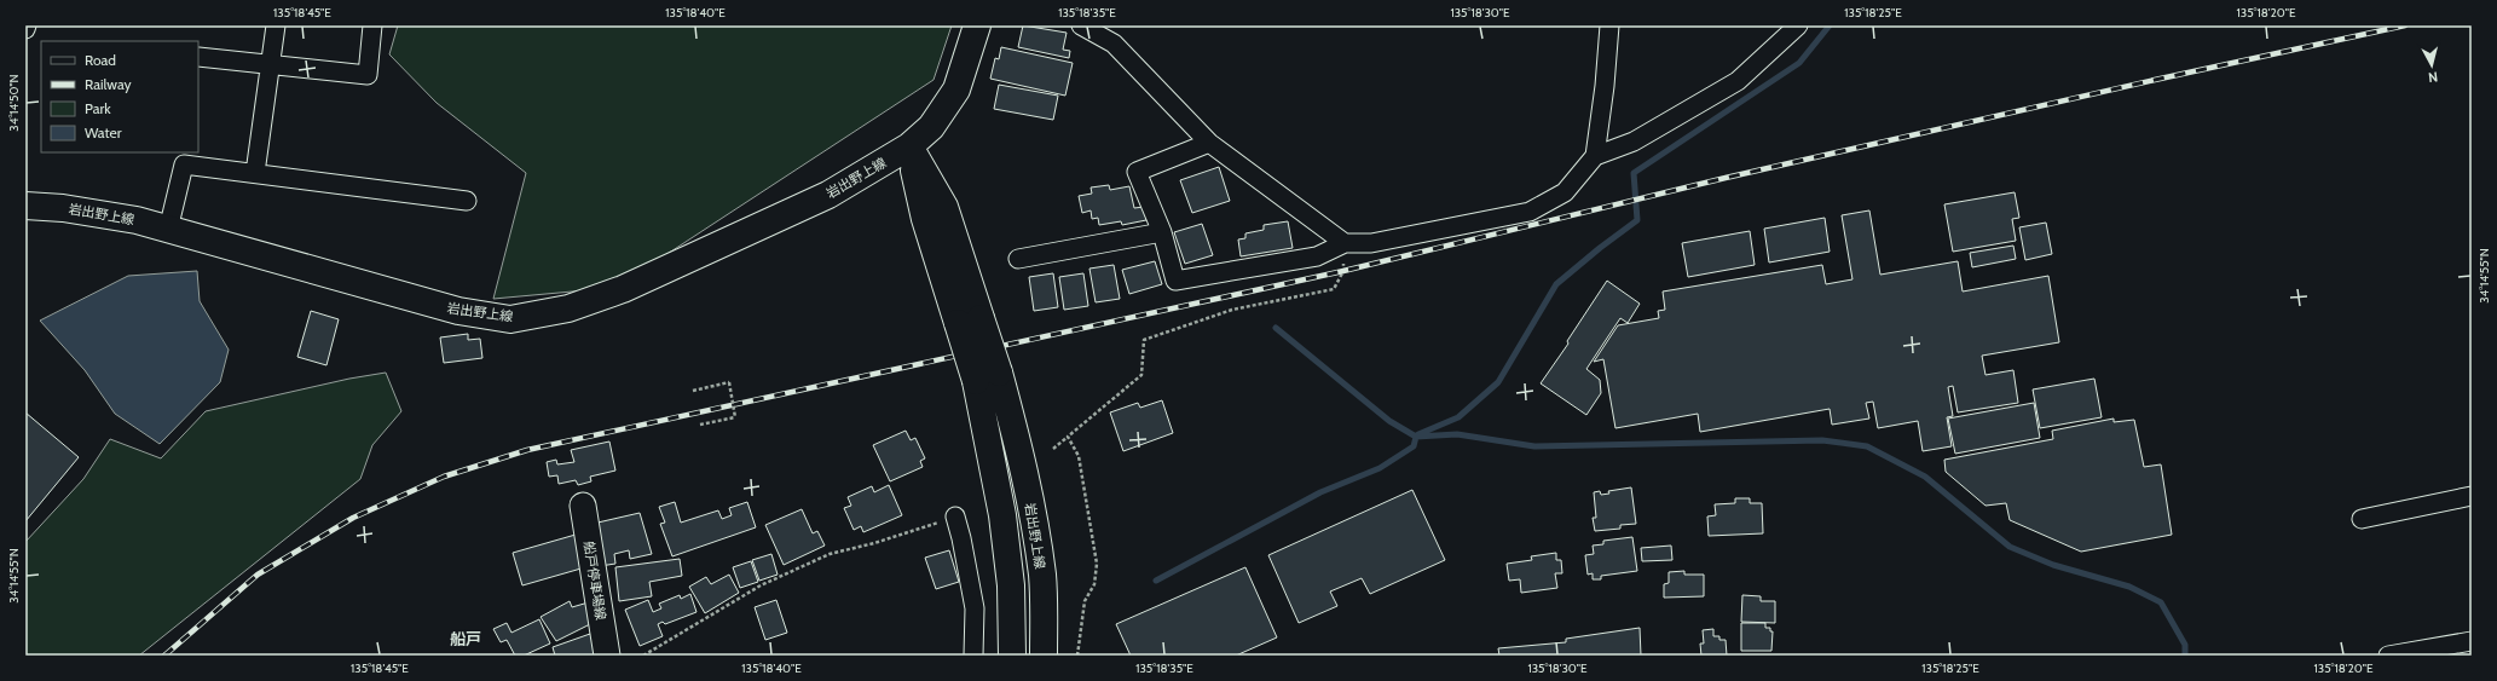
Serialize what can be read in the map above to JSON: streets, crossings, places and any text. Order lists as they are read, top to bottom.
{
  "streets": {
    "main road": ["岩出野上線", "船戸停車場線"]
  },
  "districts": ["船戸"],
  "legend": [
    "Road",
    "Railway",
    "Park",
    "Water"
  ],
  "north": "bottom",
  "coordinates": [
    "135°18'45\"E",
    "135°18'40\"E",
    "135°18'35\"E",
    "135°18'30\"E",
    "135°18'25\"E",
    "135°18'20\"E",
    "34°14'50\"N",
    "34°14'55\"N"
  ]
}
